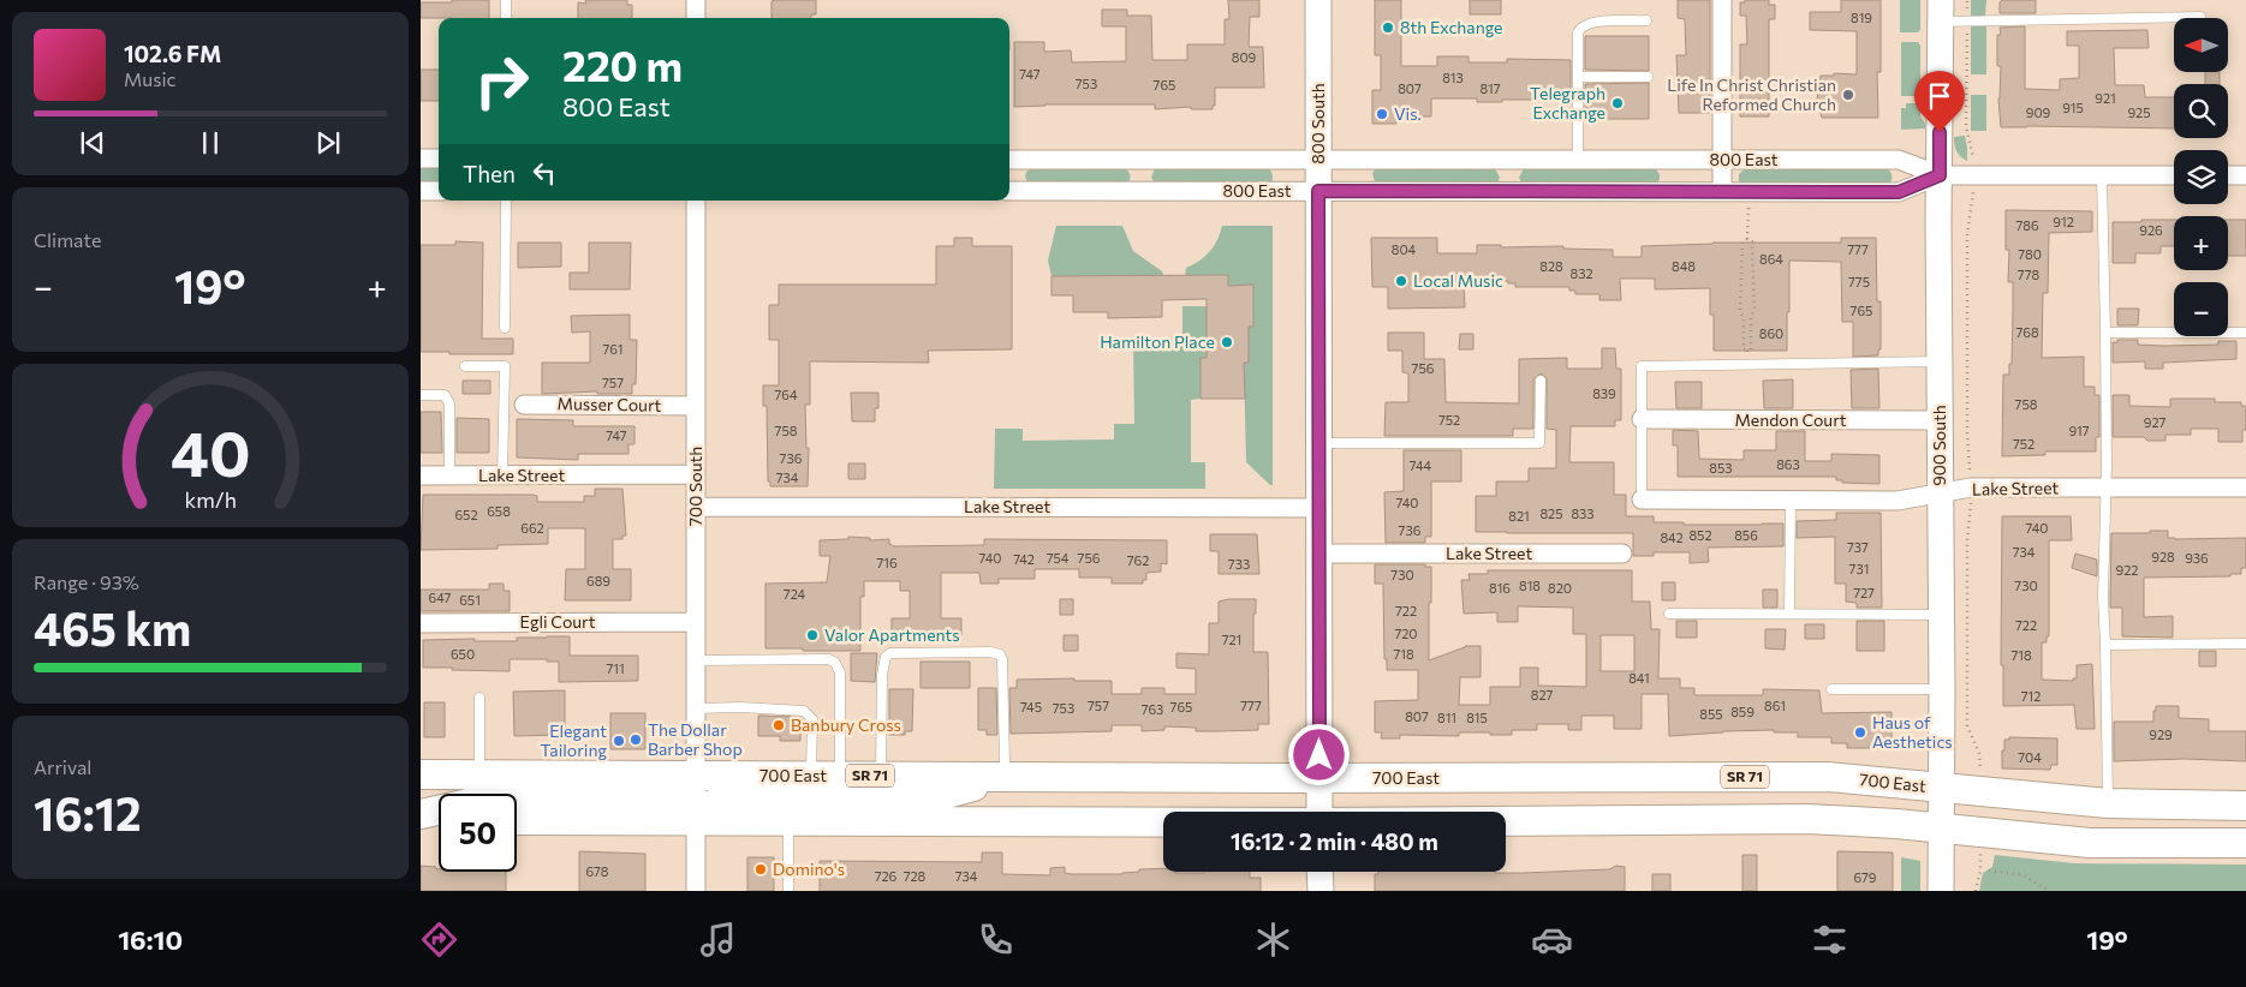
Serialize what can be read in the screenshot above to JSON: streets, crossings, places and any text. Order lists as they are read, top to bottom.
{
  "streets": {
    "main road": ["700 East", "SR 71"],
    "street": [
      "800 South",
      "800 East",
      "Musser Court",
      "Mendon Court",
      "900 South",
      "Lake Street",
      "700 South",
      "Egli Court"
    ]
  },
  "crossings": [
    ["800 South", "800 East"],
    ["800 South", "Lake Street"],
    ["800 South", "700 East"],
    ["800 East", "900 South"],
    ["Musser Court", "700 South"],
    ["Mendon Court", "900 South"],
    ["900 South", "Lake Street"],
    ["900 South", "700 East"],
    ["Lake Street", "700 South"],
    ["700 South", "Egli Court"],
    ["700 South", "700 East"]
  ],
  "places": [
    "8th Exchange",
    "Life In Christ Christian Reformed Church",
    "Telegraph Exchange",
    "Vis.",
    "Local Music",
    "Hamilton Place",
    "Valor Apartments",
    "Banbury Cross",
    "Haus of Aesthetics",
    "The Dollar Barber Shop",
    "Elegant Tailoring",
    "Domino's"
  ],
  "house_numbers": [
    "819",
    "809",
    "747",
    "813",
    "753",
    "765",
    "807",
    "817",
    "921",
    "915",
    "909",
    "925",
    "912",
    "786",
    "926",
    "804",
    "777",
    "780",
    "864",
    "828",
    "848",
    "832",
    "778",
    "775",
    "765",
    "768",
    "860",
    "761",
    "756",
    "757",
    "839",
    "764",
    "758",
    "752",
    "927",
    "758",
    "917",
    "747",
    "752",
    "736",
    "863",
    "744",
    "853",
    "734",
    "740",
    "658",
    "825",
    "833",
    "652",
    "821",
    "662",
    "740",
    "736",
    "852",
    "856",
    "842",
    "737",
    "734",
    "928",
    "740",
    "754",
    "756",
    "936",
    "742",
    "762",
    "716",
    "733",
    "731",
    "922",
    "730",
    "689",
    "818",
    "730",
    "816",
    "820",
    "727",
    "724",
    "647",
    "651",
    "722",
    "722",
    "720",
    "721",
    "650",
    "718",
    "718",
    "711",
    "841",
    "827",
    "712",
    "757",
    "777",
    "861",
    "745",
    "765",
    "753",
    "763",
    "859",
    "855",
    "807",
    "811",
    "815",
    "929",
    "704",
    "678",
    "726",
    "728",
    "734",
    "679"
  ],
  "north": "left",
  "page": {
    "map_buttons": ["+", "−"],
    "turn": ["220 m", "800 East"],
    "song": ["102.6 FM", "Music"],
    "then": "Then",
    "tile": [
      "Climate",
      ["Range · 93%", "465 km"],
      ["Arrival", "16:12"]
    ],
    "heat": ["−", "19°", "+"],
    "limit": "50",
    "trip": "16:12 · 2 min · 480 m",
    "tabs": ["16:10", "19°"],
    "gauge": ["40", "km/h"]
  }
}
